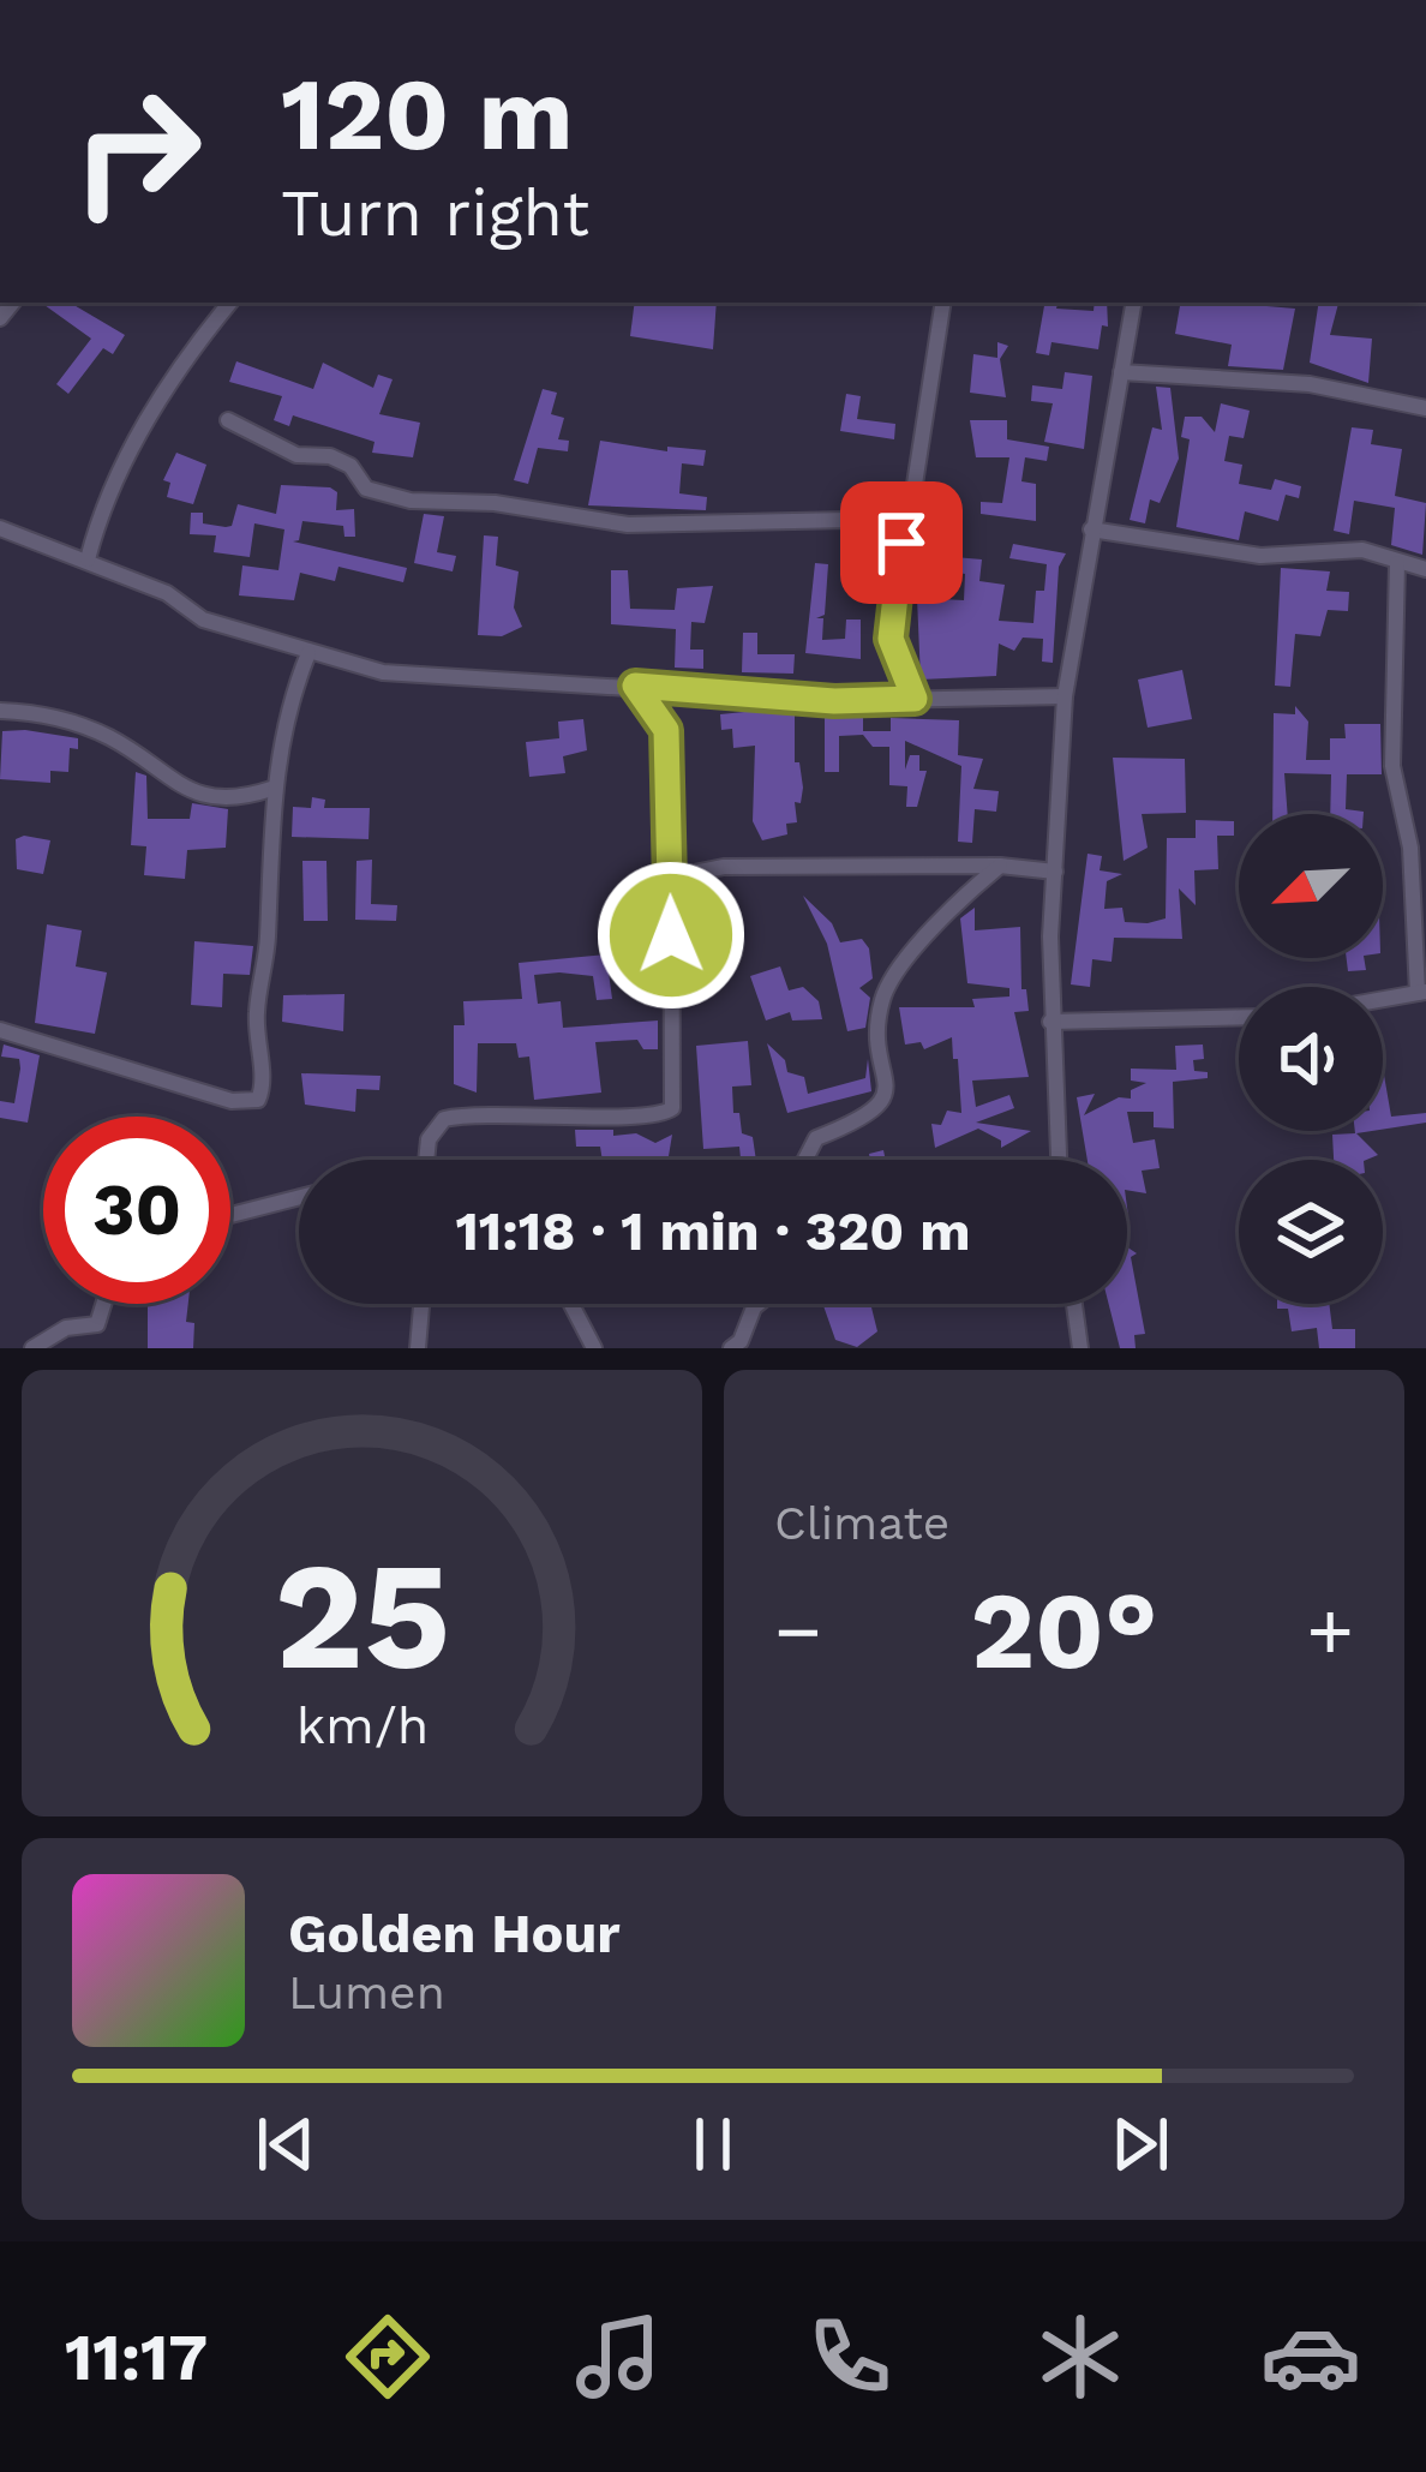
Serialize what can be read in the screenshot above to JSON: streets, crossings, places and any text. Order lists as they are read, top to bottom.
{
  "north": "bottom left",
  "page": {
    "turn": ["120 m", "Turn right"],
    "limit": "30",
    "trip": "11:18 · 1 min · 320 m",
    "tile": "Climate",
    "heat": ["−", "20°", "+"],
    "song": ["Golden Hour", "Lumen"],
    "tabs": "11:17",
    "gauge": ["25", "km/h"]
  }
}
